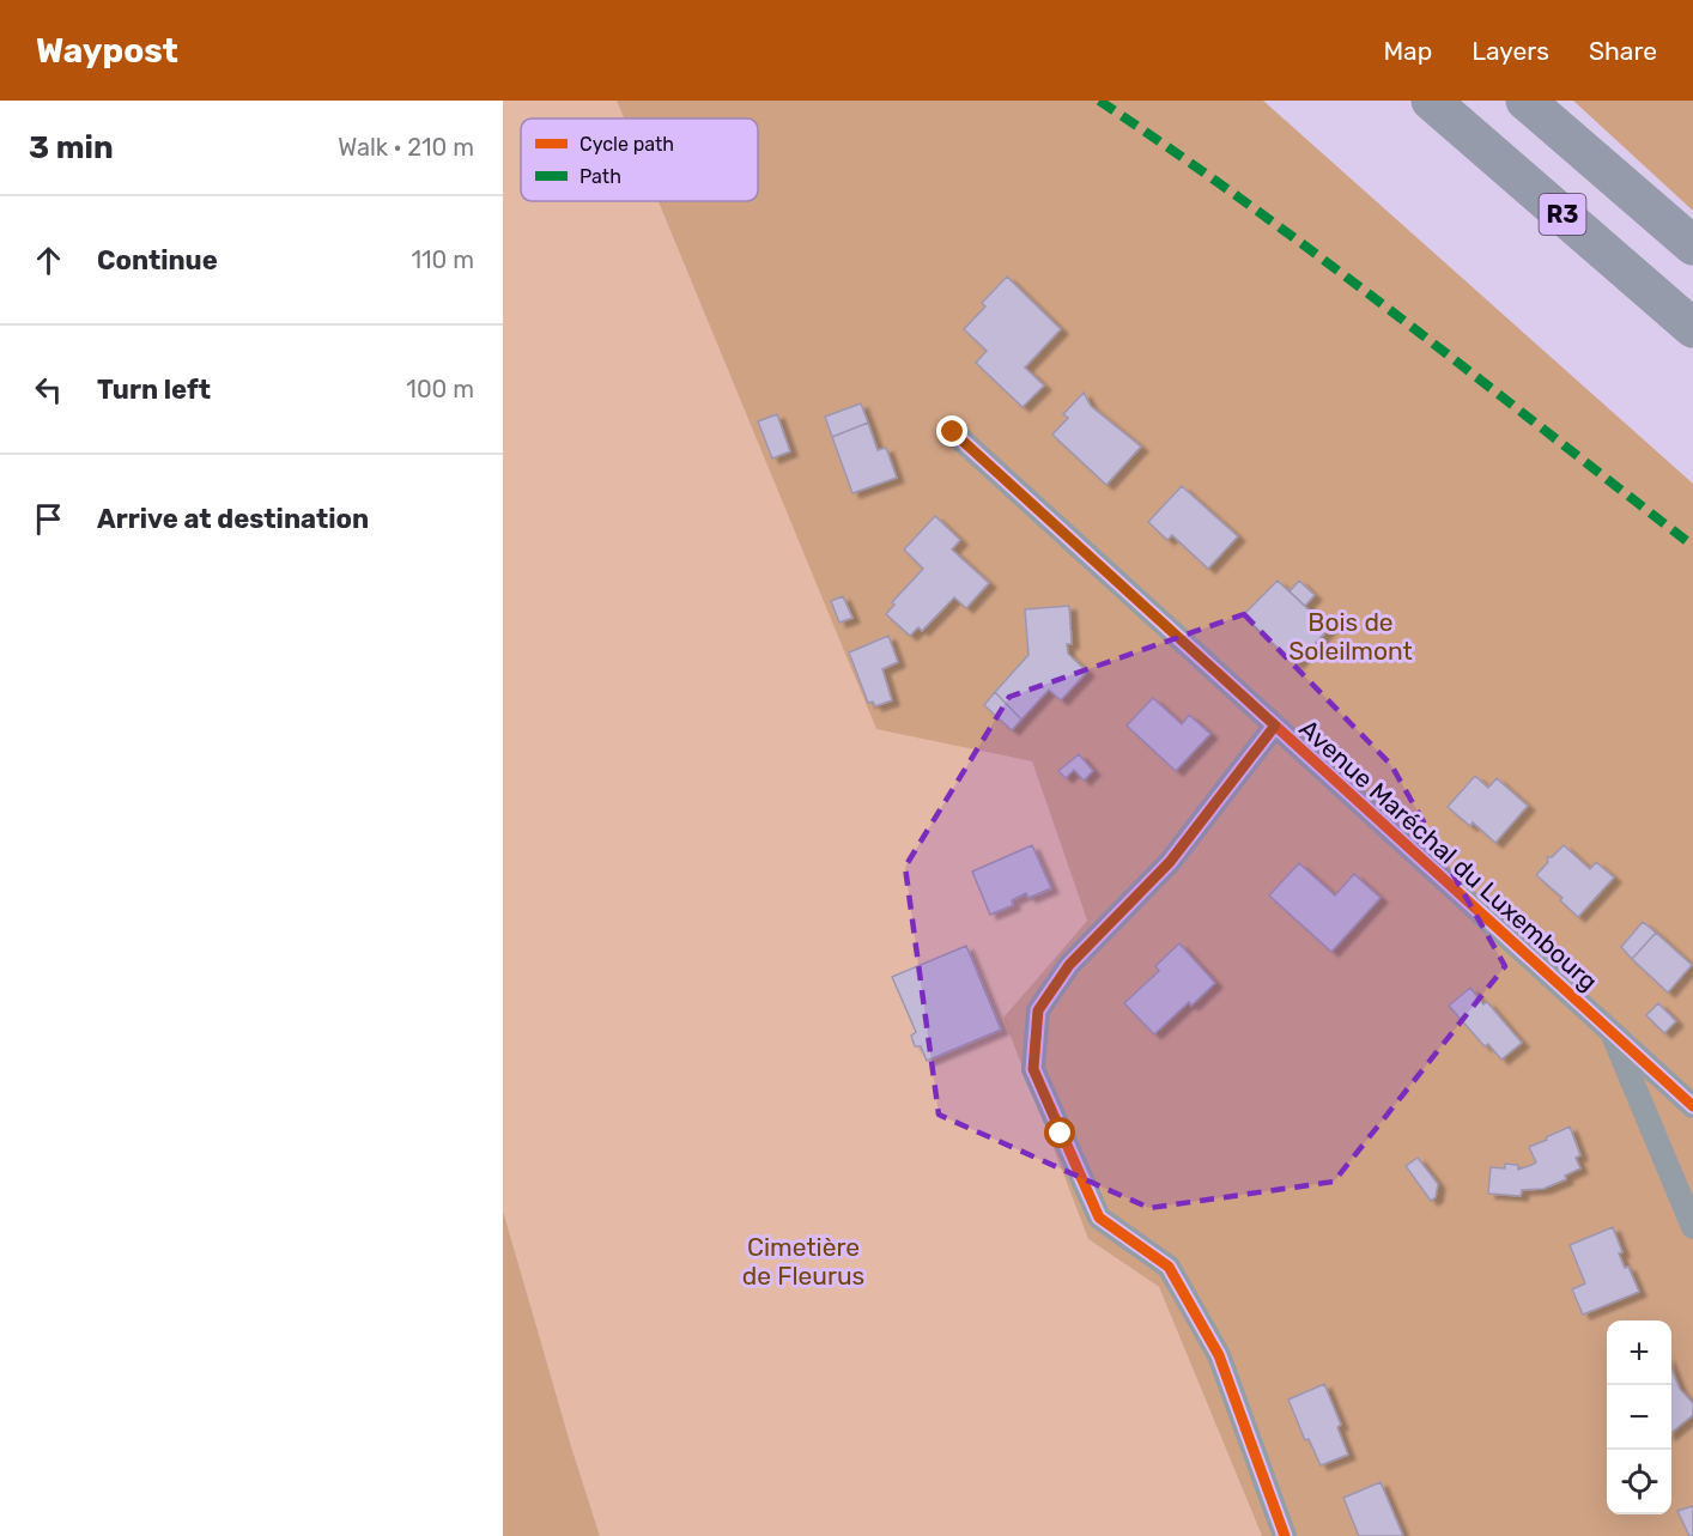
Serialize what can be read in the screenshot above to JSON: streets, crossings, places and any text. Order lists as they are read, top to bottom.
{
  "streets": {
    "highway": ["R3"],
    "street": ["Avenue Maréchal du Luxembourg"]
  },
  "parks": ["Bois de Soleilmont", "Cimetière de Fleurus"],
  "legend": ["Cycle path", "Path"],
  "page": {
    "header": "Waypost",
    "nav": ["Map", "Layers", "Share"],
    "heading": ["3 min", "Walk · 210 m"],
    "list": [
      ["Continue", "110 m"],
      ["Turn left", "100 m"],
      "Arrive at destination"
    ],
    "map_buttons": ["+", "−"]
  }
}
